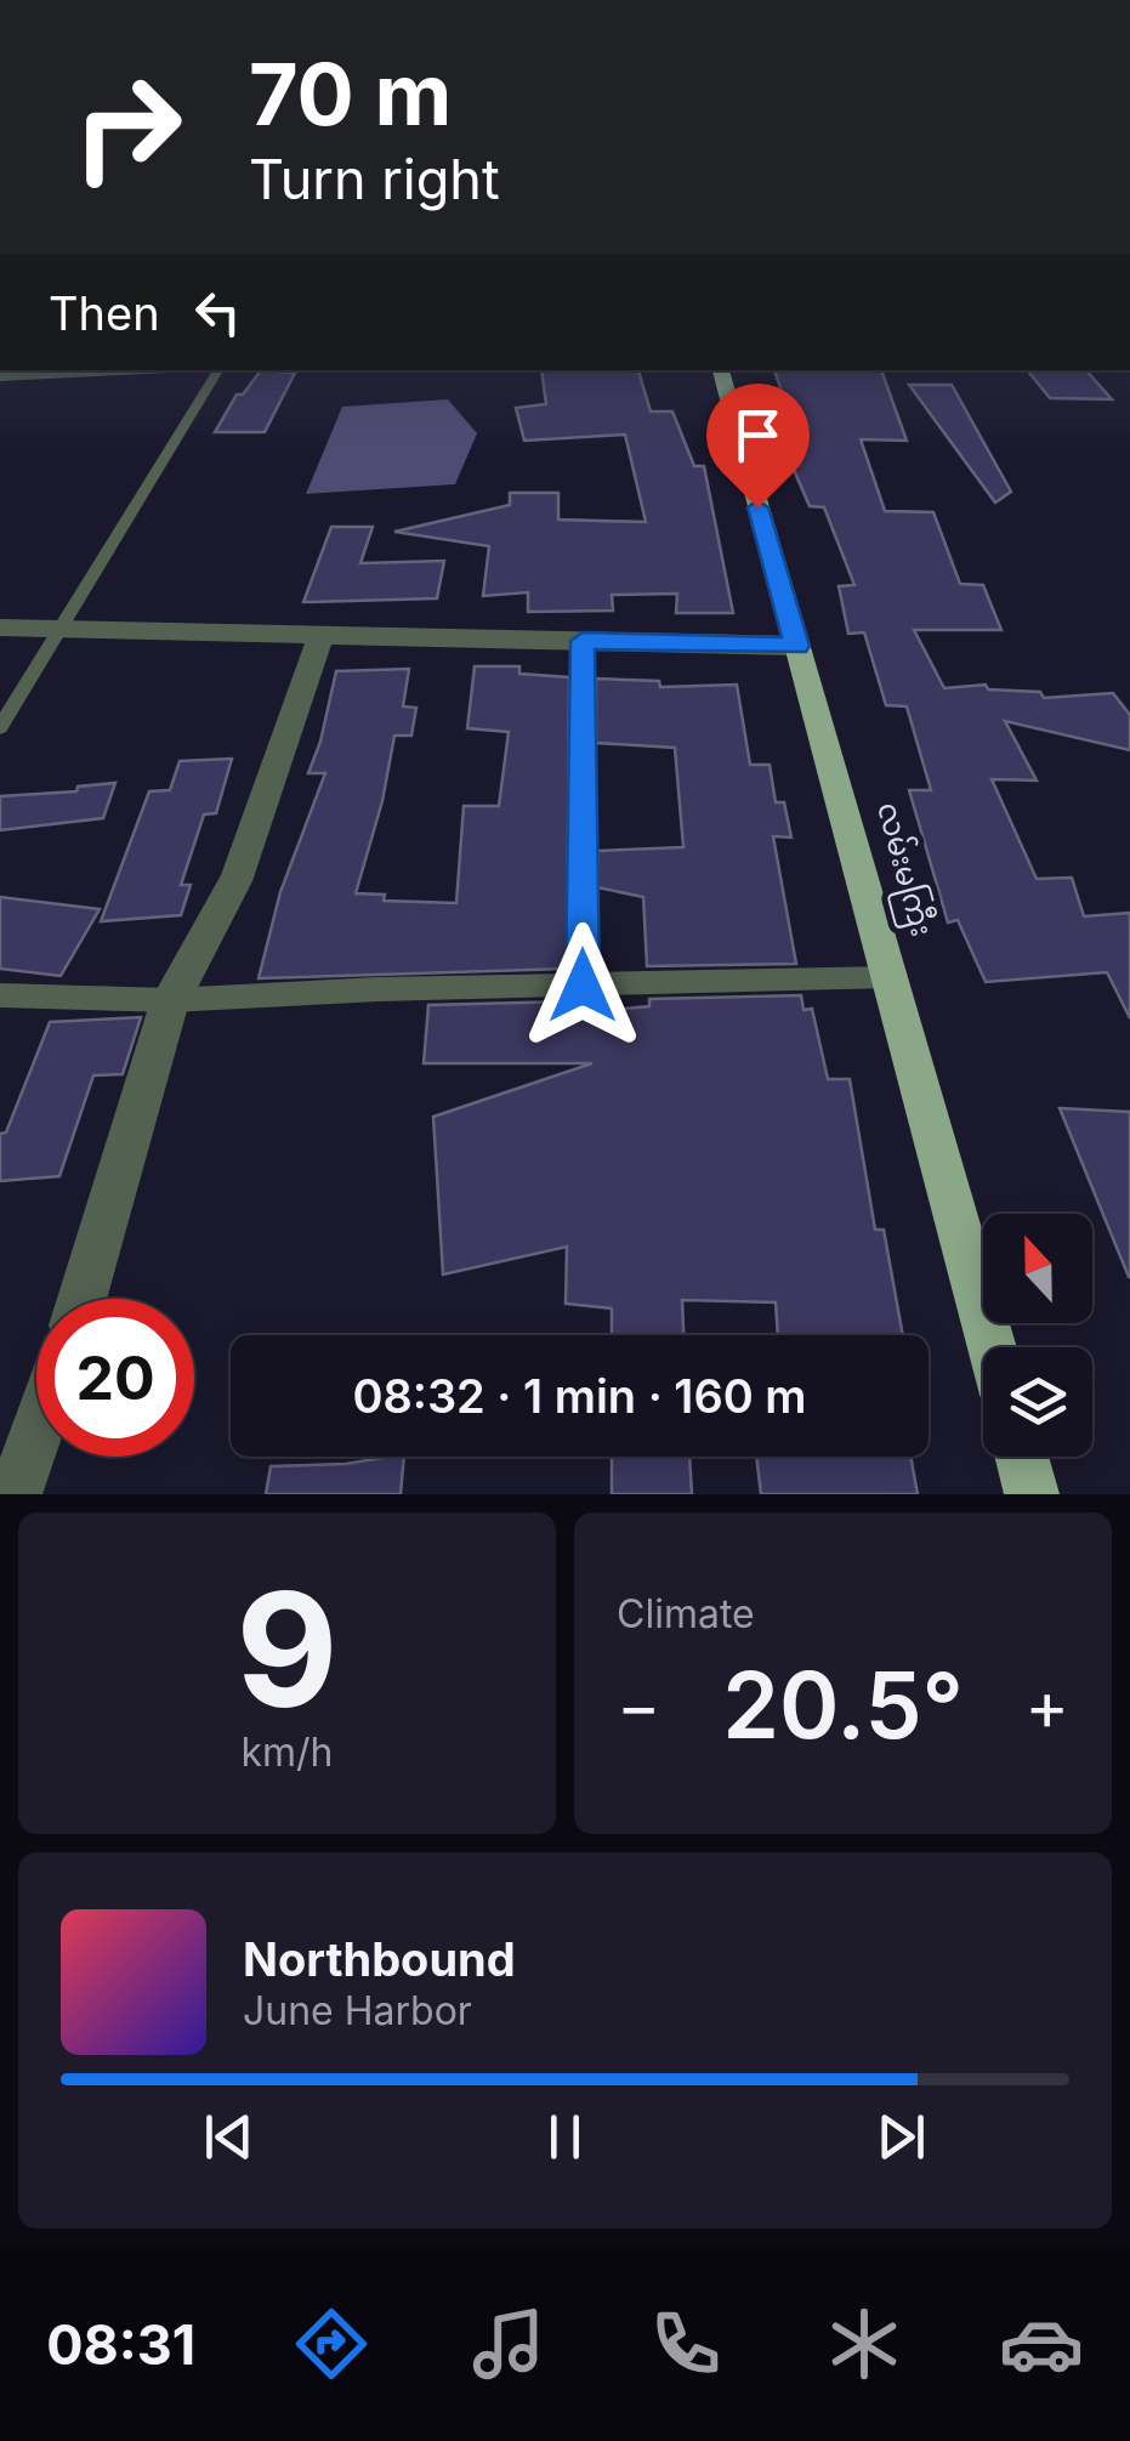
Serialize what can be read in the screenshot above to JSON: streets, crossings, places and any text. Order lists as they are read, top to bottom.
{
  "streets": {
    "main road": ["လမ်းမကြီး"]
  },
  "north": "top",
  "page": {
    "turn": ["70 m", "Turn right"],
    "then": "Then",
    "limit": "20",
    "trip": "08:32 · 1 min · 160 m",
    "tile": [
      ["9", "km/h"],
      "Climate"
    ],
    "heat": ["−", "20.5°", "+"],
    "song": ["Northbound", "June Harbor"],
    "tabs": "08:31"
  }
}
